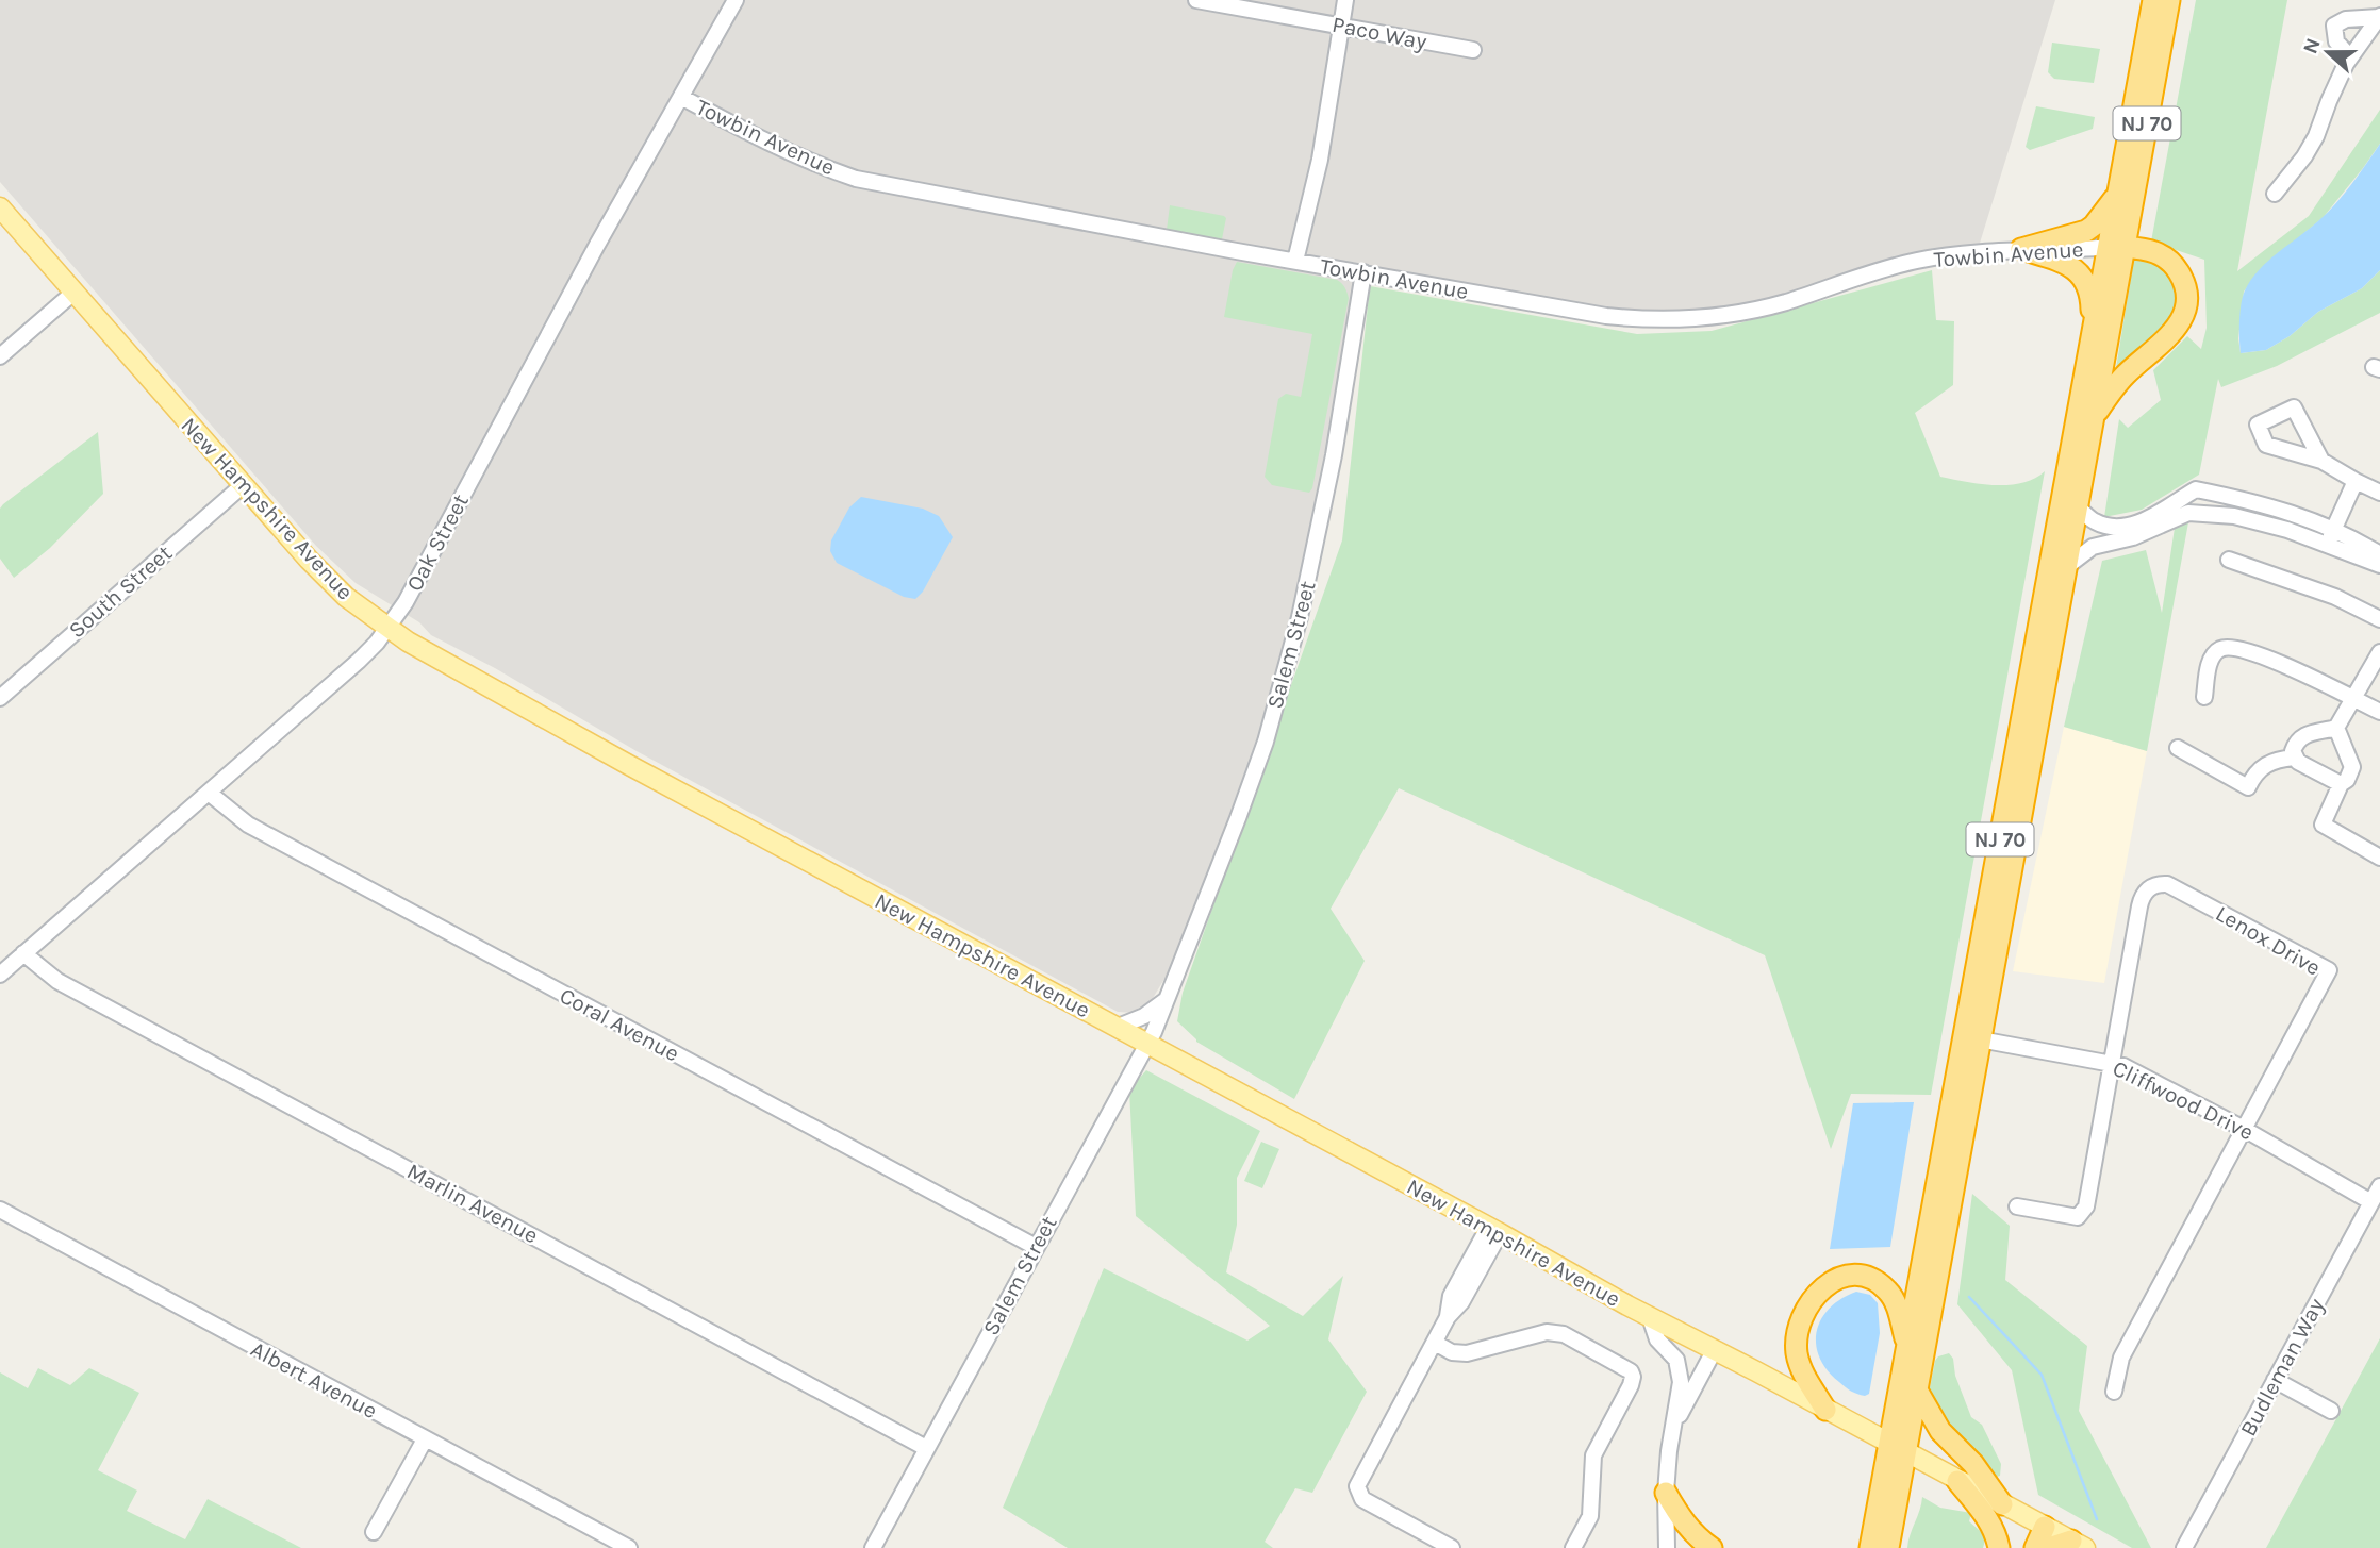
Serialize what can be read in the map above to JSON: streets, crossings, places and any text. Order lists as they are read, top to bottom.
{
  "streets": {
    "highway": ["NJ 70"],
    "main road": ["New Hampshire Avenue"],
    "street": [
      "Paco Way",
      "Towbin Avenue",
      "Oak Street",
      "South Street",
      "Salem Street",
      "Lenox Drive",
      "Coral Avenue",
      "Cliffwood Drive",
      "Marlin Avenue",
      "Budleman Way",
      "Albert Avenue"
    ]
  },
  "crossings": [
    ["NJ 70", "Towbin Avenue"],
    ["NJ 70", "New Hampshire Avenue"],
    ["NJ 70", "Cliffwood Drive"],
    ["Towbin Avenue", "Oak Street"],
    ["Towbin Avenue", "Salem Street"],
    ["New Hampshire Avenue", "Oak Street"],
    ["New Hampshire Avenue", "South Street"],
    ["New Hampshire Avenue", "Salem Street"],
    ["Oak Street", "Coral Avenue"],
    ["Oak Street", "Marlin Avenue"],
    ["Salem Street", "Coral Avenue"],
    ["Salem Street", "Marlin Avenue"],
    ["Lenox Drive", "Cliffwood Drive"],
    ["Cliffwood Drive", "Budleman Way"]
  ],
  "north": "left"
}
